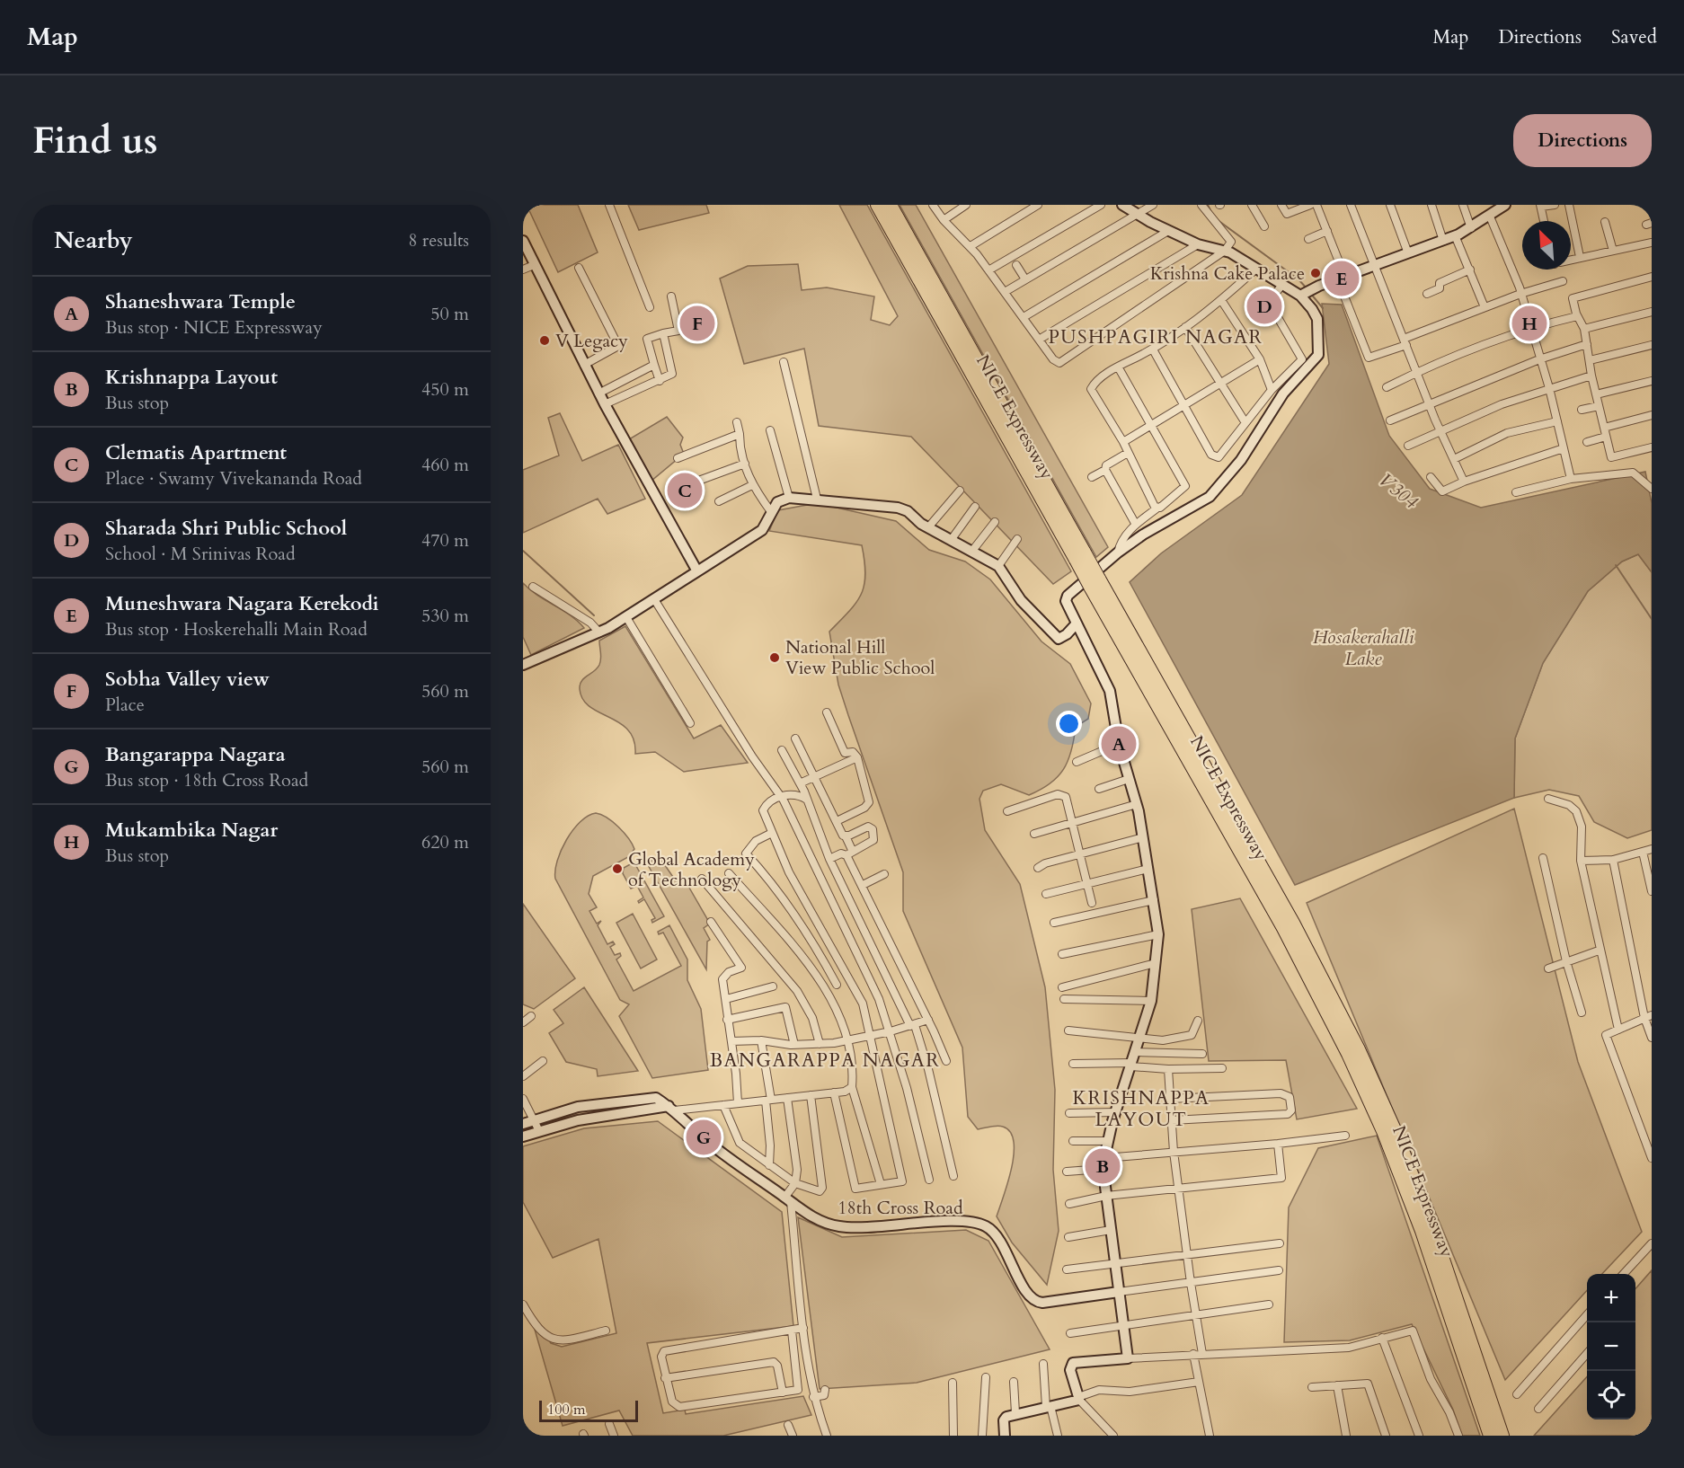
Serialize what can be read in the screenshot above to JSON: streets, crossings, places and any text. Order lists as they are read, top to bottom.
{
  "streets": {
    "highway": ["NICE Expressway"],
    "street": ["18th Cross Road"]
  },
  "districts": ["PUSHPAGIRI NAGAR", "BANGARAPPA NAGAR", "KRISHNAPPA LAYOUT"],
  "water": ["V304", "Hosakerahalli Lake"],
  "places": [
    "Krishna Cake Palace",
    "V Legacy",
    "National Hill View Public School",
    "Global Academy of Technology"
  ],
  "scale_bar": "100 m",
  "north": "top left",
  "page": {
    "header": "Map",
    "nav": ["Map", "Directions", "Saved"],
    "buttons": "Directions",
    "title": "Find us",
    "heading": ["Nearby", "8 results"],
    "pins": [
      "E",
      "D",
      "F",
      "H",
      "C",
      "A",
      "G",
      "B"
    ],
    "list": [
      {
        "mark": "A",
        "name": "Shaneshwara Temple",
        "note": "Bus stop · NICE Expressway",
        "value": "50 m"
      },
      {
        "mark": "B",
        "name": "Krishnappa Layout",
        "note": "Bus stop",
        "value": "450 m"
      },
      {
        "mark": "C",
        "name": "Clematis Apartment",
        "note": "Place · Swamy Vivekananda Road",
        "value": "460 m"
      },
      {
        "mark": "D",
        "name": "Sharada Shri Public School",
        "note": "School · M Srinivas Road",
        "value": "470 m"
      },
      {
        "mark": "E",
        "name": "Muneshwara Nagara Kerekodi",
        "note": "Bus stop · Hoskerehalli Main Road",
        "value": "530 m"
      },
      {
        "mark": "F",
        "name": "Sobha Valley view",
        "note": "Place",
        "value": "560 m"
      },
      {
        "mark": "G",
        "name": "Bangarappa Nagara",
        "note": "Bus stop · 18th Cross Road",
        "value": "560 m"
      },
      {
        "mark": "H",
        "name": "Mukambika Nagar",
        "note": "Bus stop",
        "value": "620 m"
      }
    ],
    "map_buttons": ["+", "−"],
    "scale": "100 m"
  }
}
